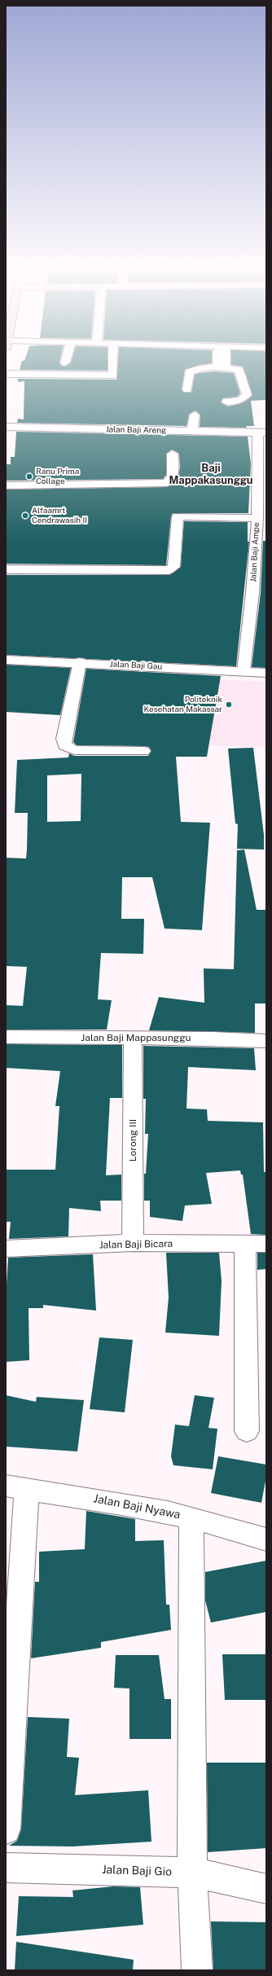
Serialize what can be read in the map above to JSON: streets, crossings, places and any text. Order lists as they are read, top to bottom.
{
  "streets": {
    "street": [
      "Jalan Baji Areng",
      "Jalan Baji Ampe",
      "Jalan Baji Gau",
      "Jalan Baji Mappasunggu",
      "Lorong III",
      "Jalan Baji Bicara",
      "Jalan Baji Nyawa",
      "Jalan Baji Gio"
    ]
  },
  "crossings": [
    ["Jalan Baji Areng", "Jalan Baji Ampe"],
    ["Jalan Baji Ampe", "Jalan Baji Gau"],
    ["Jalan Baji Mappasunggu", "Lorong III"],
    ["Lorong III", "Jalan Baji Bicara"]
  ],
  "districts": ["Baji Mappakasunggu"],
  "places": ["Ranu Prima Collage", "Alfaamrt Cendrawasih II", "Politeknik Kesehatan Makassar"]
}
